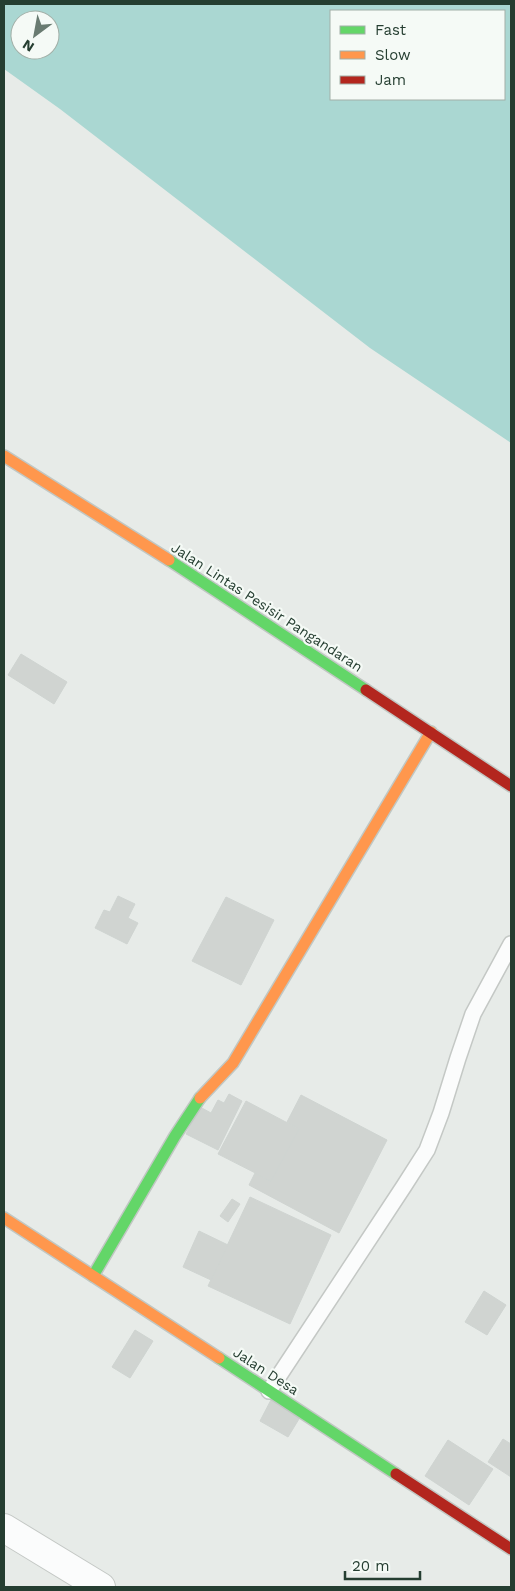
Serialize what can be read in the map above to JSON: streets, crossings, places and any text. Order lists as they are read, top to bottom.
{
  "streets": {
    "street": ["Jalan Lintas Pesisir Pangandaran", "Jalan Desa"]
  },
  "legend": ["Fast", "Slow", "Jam"],
  "scale_bar": "20 m",
  "north": "bottom left"
}
